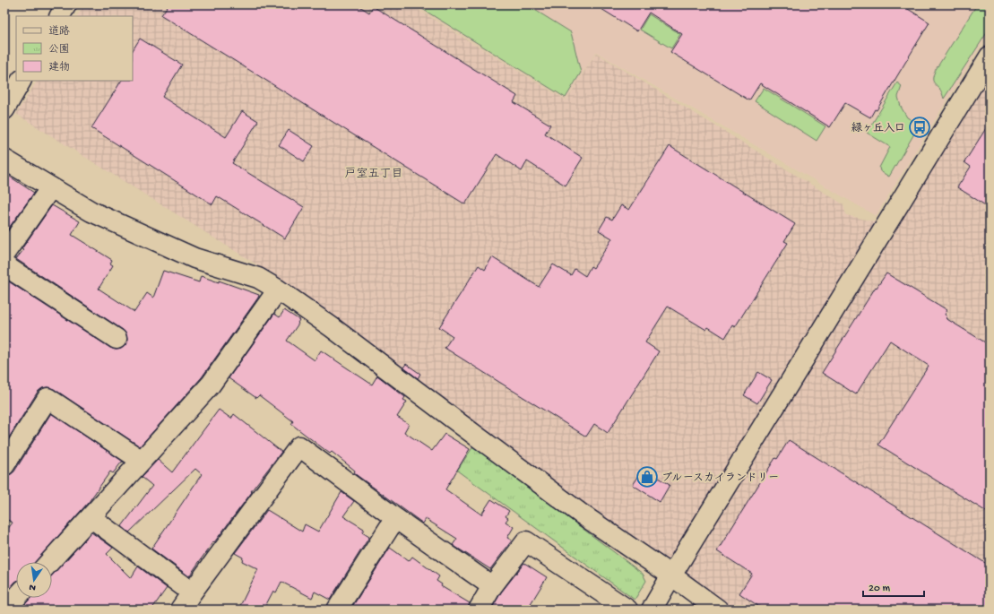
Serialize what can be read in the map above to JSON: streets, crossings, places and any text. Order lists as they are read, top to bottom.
{
  "districts": ["戸室五丁目"],
  "places": {
    "bus stop": ["緑ヶ丘入口"],
    "shop": ["ブルースカイランドリー"]
  },
  "legend": ["道路", "公園", "建物"],
  "scale_bar": "20 m",
  "north": "bottom"
}
